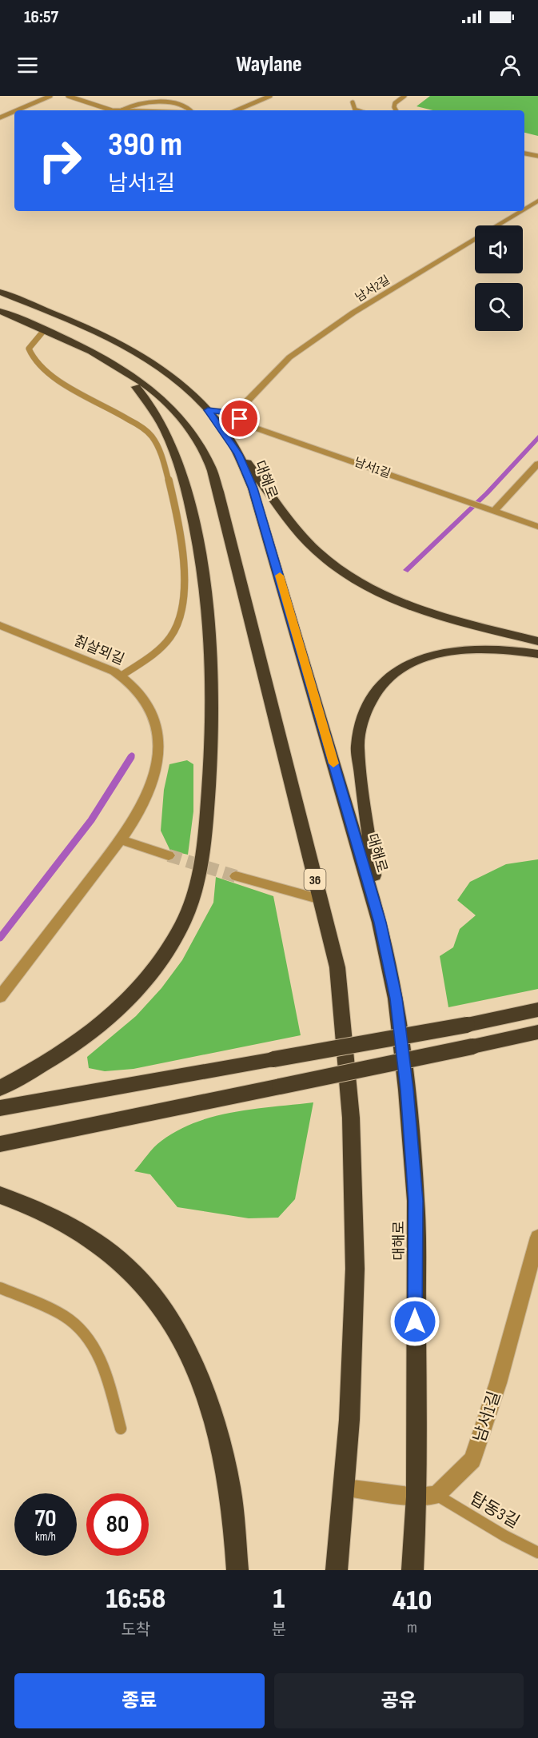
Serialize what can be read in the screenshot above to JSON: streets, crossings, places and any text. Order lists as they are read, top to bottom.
{
  "streets": {
    "highway": ["대해로", "36"],
    "street": ["남서2길", "남서1길", "칡살뫼길"],
    "lane": ["탑동3길"]
  },
  "crossings": [
    ["남서2길", "남서1길"],
    ["남서1길", "탑동3길"]
  ],
  "page": {
    "status": "16:57",
    "header": "Waylane",
    "turn": ["390 m", "남서1길"],
    "speed": "70 km/h",
    "limit": "80",
    "eta": [
      "16:58",
      "도착",
      "1",
      "분",
      "410",
      "m"
    ],
    "buttons": ["종료", "공유"]
  }
}
